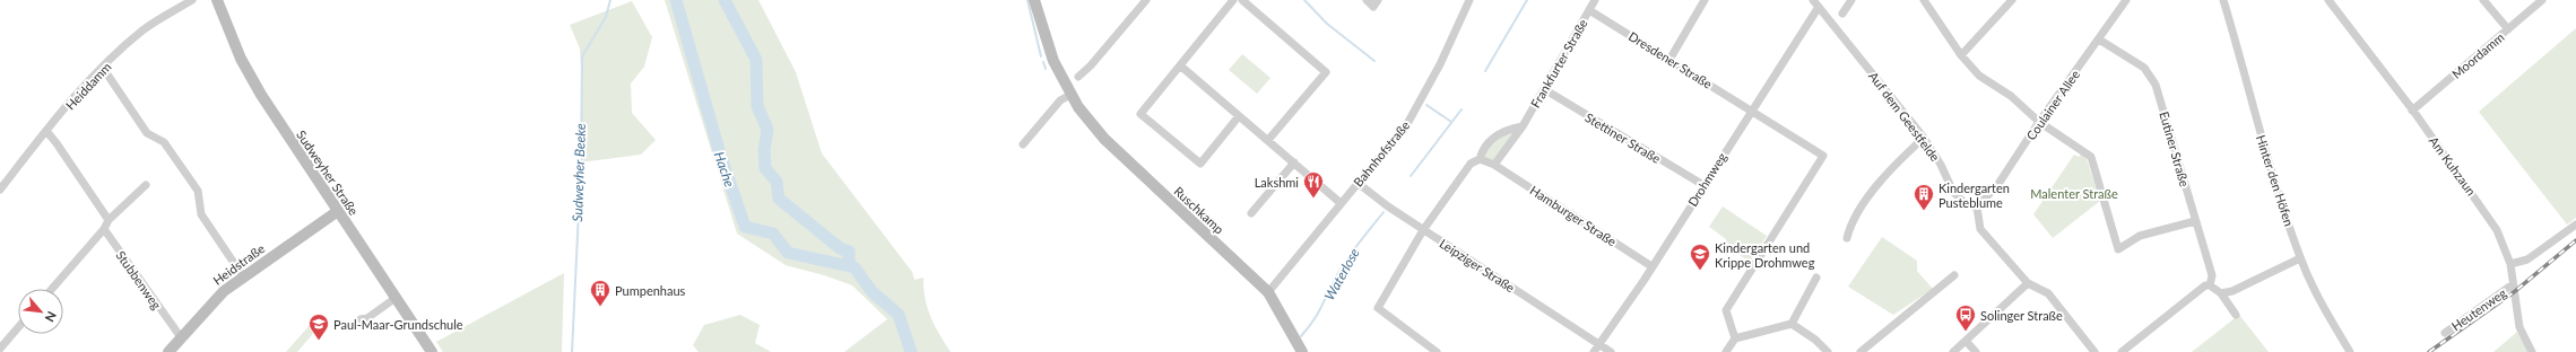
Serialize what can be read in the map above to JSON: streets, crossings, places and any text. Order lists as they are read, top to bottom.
{
  "streets": {
    "main road": ["Sudweyher Straße", "Ruschkamp", "Heidstraße"],
    "street": [
      "Moordamm",
      "Dresdener Straße",
      "Frankfurter Straße",
      "Heiddamm",
      "Coulainer Allee",
      "Auf dem Geestfelde",
      "Stettiner Straße",
      "Eutiner Straße",
      "Bahnhofstraße",
      "Am Kuhzaun",
      "Drohmweg",
      "Hinter den Höfen",
      "Hamburger Straße",
      "Leipziger Straße",
      "Stubbenweg",
      "Heutenweg"
    ]
  },
  "crossings": [
    ["Moordamm", "Am Kuhzaun"],
    ["Dresdener Straße", "Frankfurter Straße"],
    ["Dresdener Straße", "Drohmweg"],
    ["Frankfurter Straße", "Stettiner Straße"],
    ["Frankfurter Straße", "Hamburger Straße"],
    ["Coulainer Allee", "Auf dem Geestfelde"],
    ["Coulainer Allee", "Eutiner Straße"],
    ["Auf dem Geestfelde", "Drohmweg"],
    ["Stettiner Straße", "Drohmweg"],
    ["Bahnhofstraße", "Ruschkamp"],
    ["Bahnhofstraße", "Leipziger Straße"],
    ["Am Kuhzaun", "Heutenweg"],
    ["Sudweyher Straße", "Heidstraße"],
    ["Drohmweg", "Hamburger Straße"],
    ["Drohmweg", "Leipziger Straße"],
    ["Heidstraße", "Stubbenweg"]
  ],
  "water": ["Hache", "Sudweyher Beeke", "Waterlose"],
  "parks": ["Malenter Straße"],
  "places": {
    "restaurant": ["Lakshmi"],
    "building": ["Kindergarten Pusteblume", "Pumpenhaus"],
    "school or university": ["Kindergarten und Krippe Drohmweg", "Paul-Maar-Grundschule"],
    "bus stop": ["Solinger Straße"]
  },
  "north": "bottom right"
}
